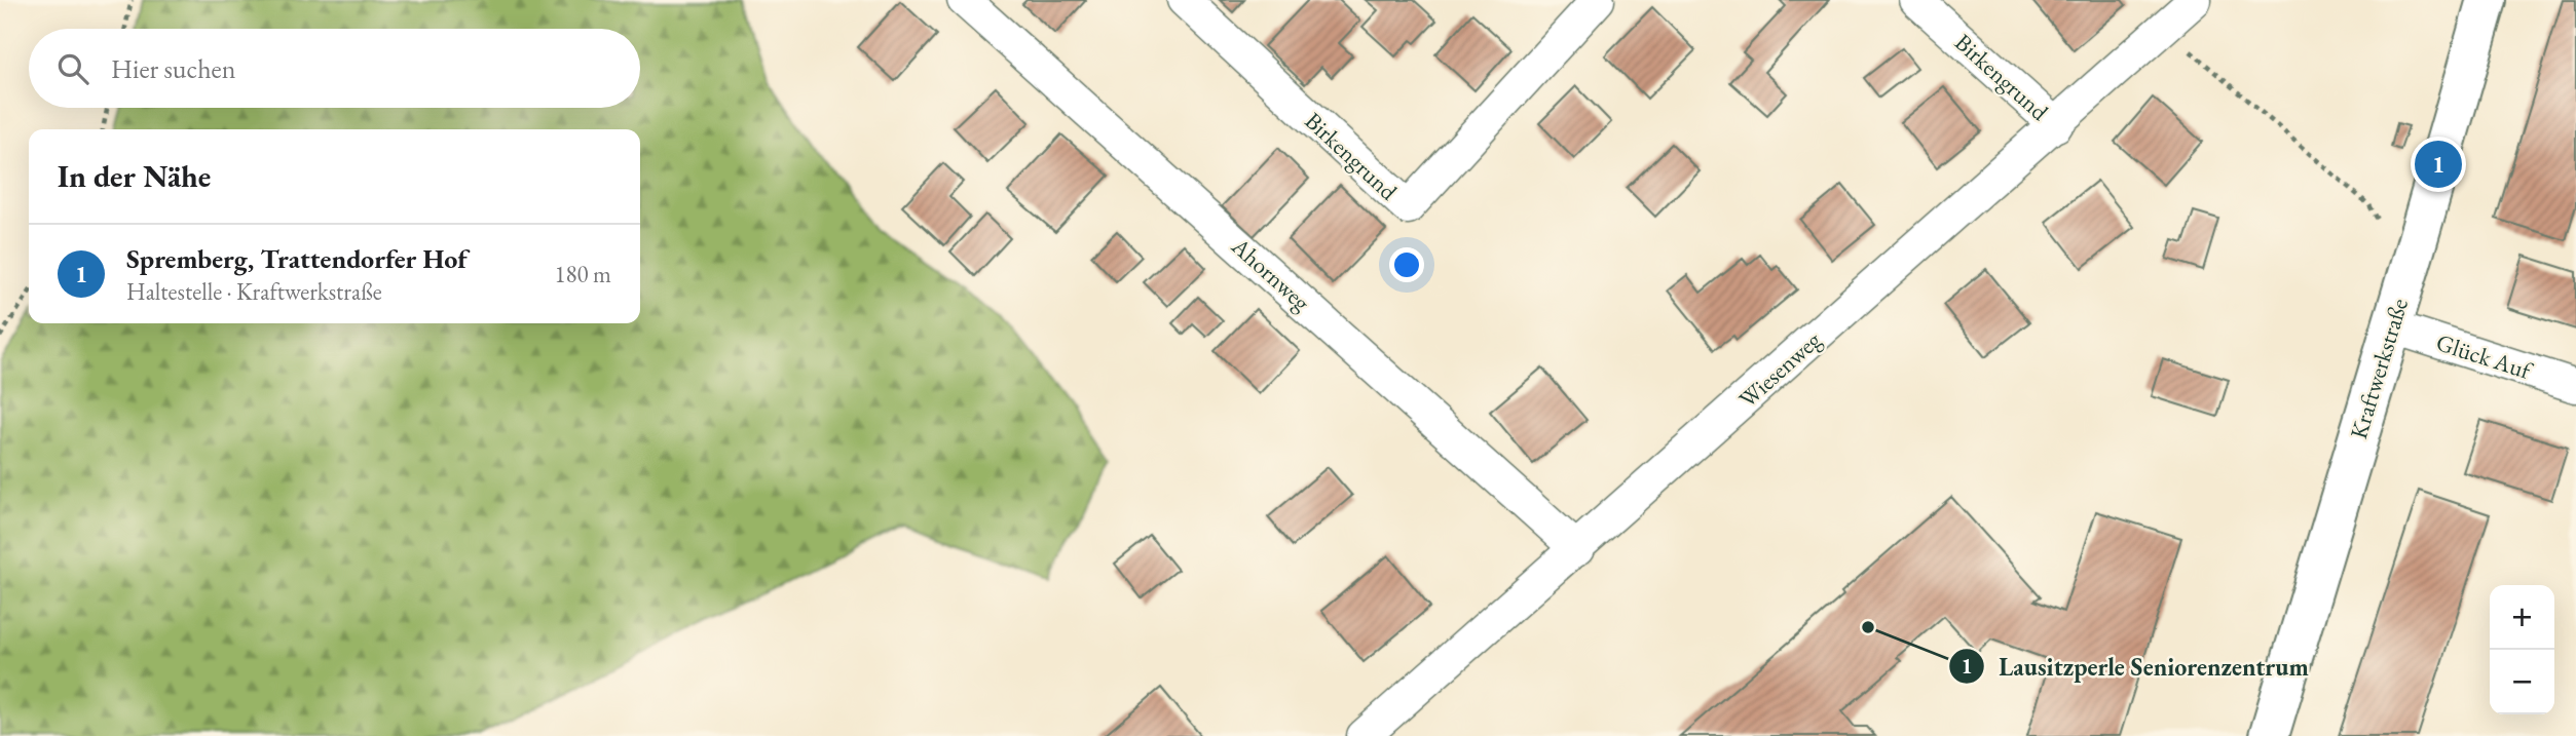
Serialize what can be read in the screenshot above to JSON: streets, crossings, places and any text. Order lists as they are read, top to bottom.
{
  "streets": {
    "main road": ["Kraftwerkstraße"],
    "street": [
      "Birkengrund",
      "Ahornweg",
      "Glück Auf",
      "Wiesenweg"
    ]
  },
  "crossings": [
    ["Birkengrund", "Wiesenweg"],
    ["Ahornweg", "Wiesenweg"],
    ["Glück Auf", "Kraftwerkstraße"]
  ],
  "places": ["Lausitzperle Seniorenzentrum"],
  "page": {
    "search": "Hier suchen",
    "heading": "In der Nähe",
    "pins": "1",
    "list": [
      {
        "mark": "1",
        "name": "Spremberg, Trattendorfer Hof",
        "note": "Haltestelle · Kraftwerkstraße",
        "value": "180 m"
      }
    ],
    "map_buttons": ["+", "−"]
  }
}
